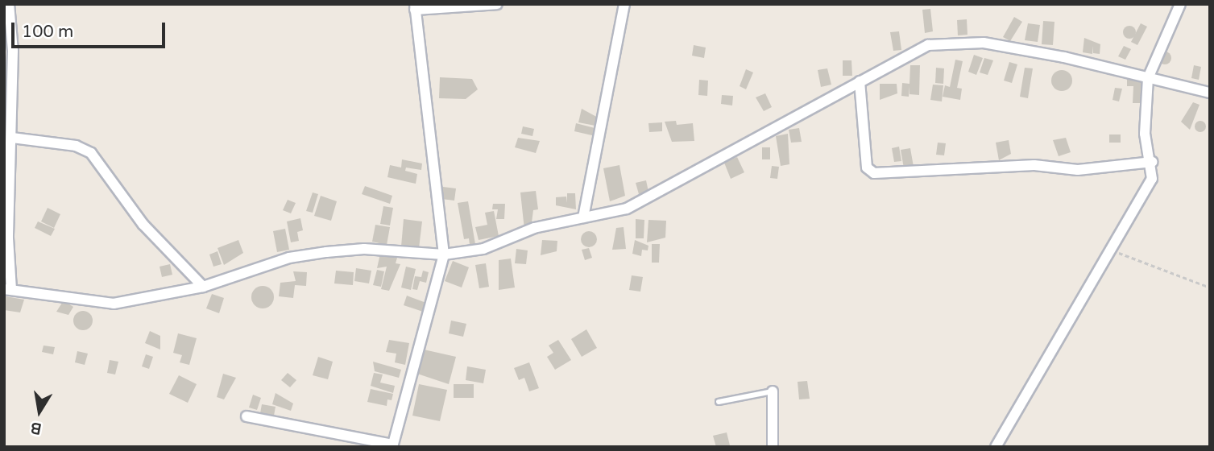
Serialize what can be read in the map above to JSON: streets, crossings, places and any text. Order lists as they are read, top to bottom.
{
  "scale_bar": "100 m",
  "north": "bottom"
}
